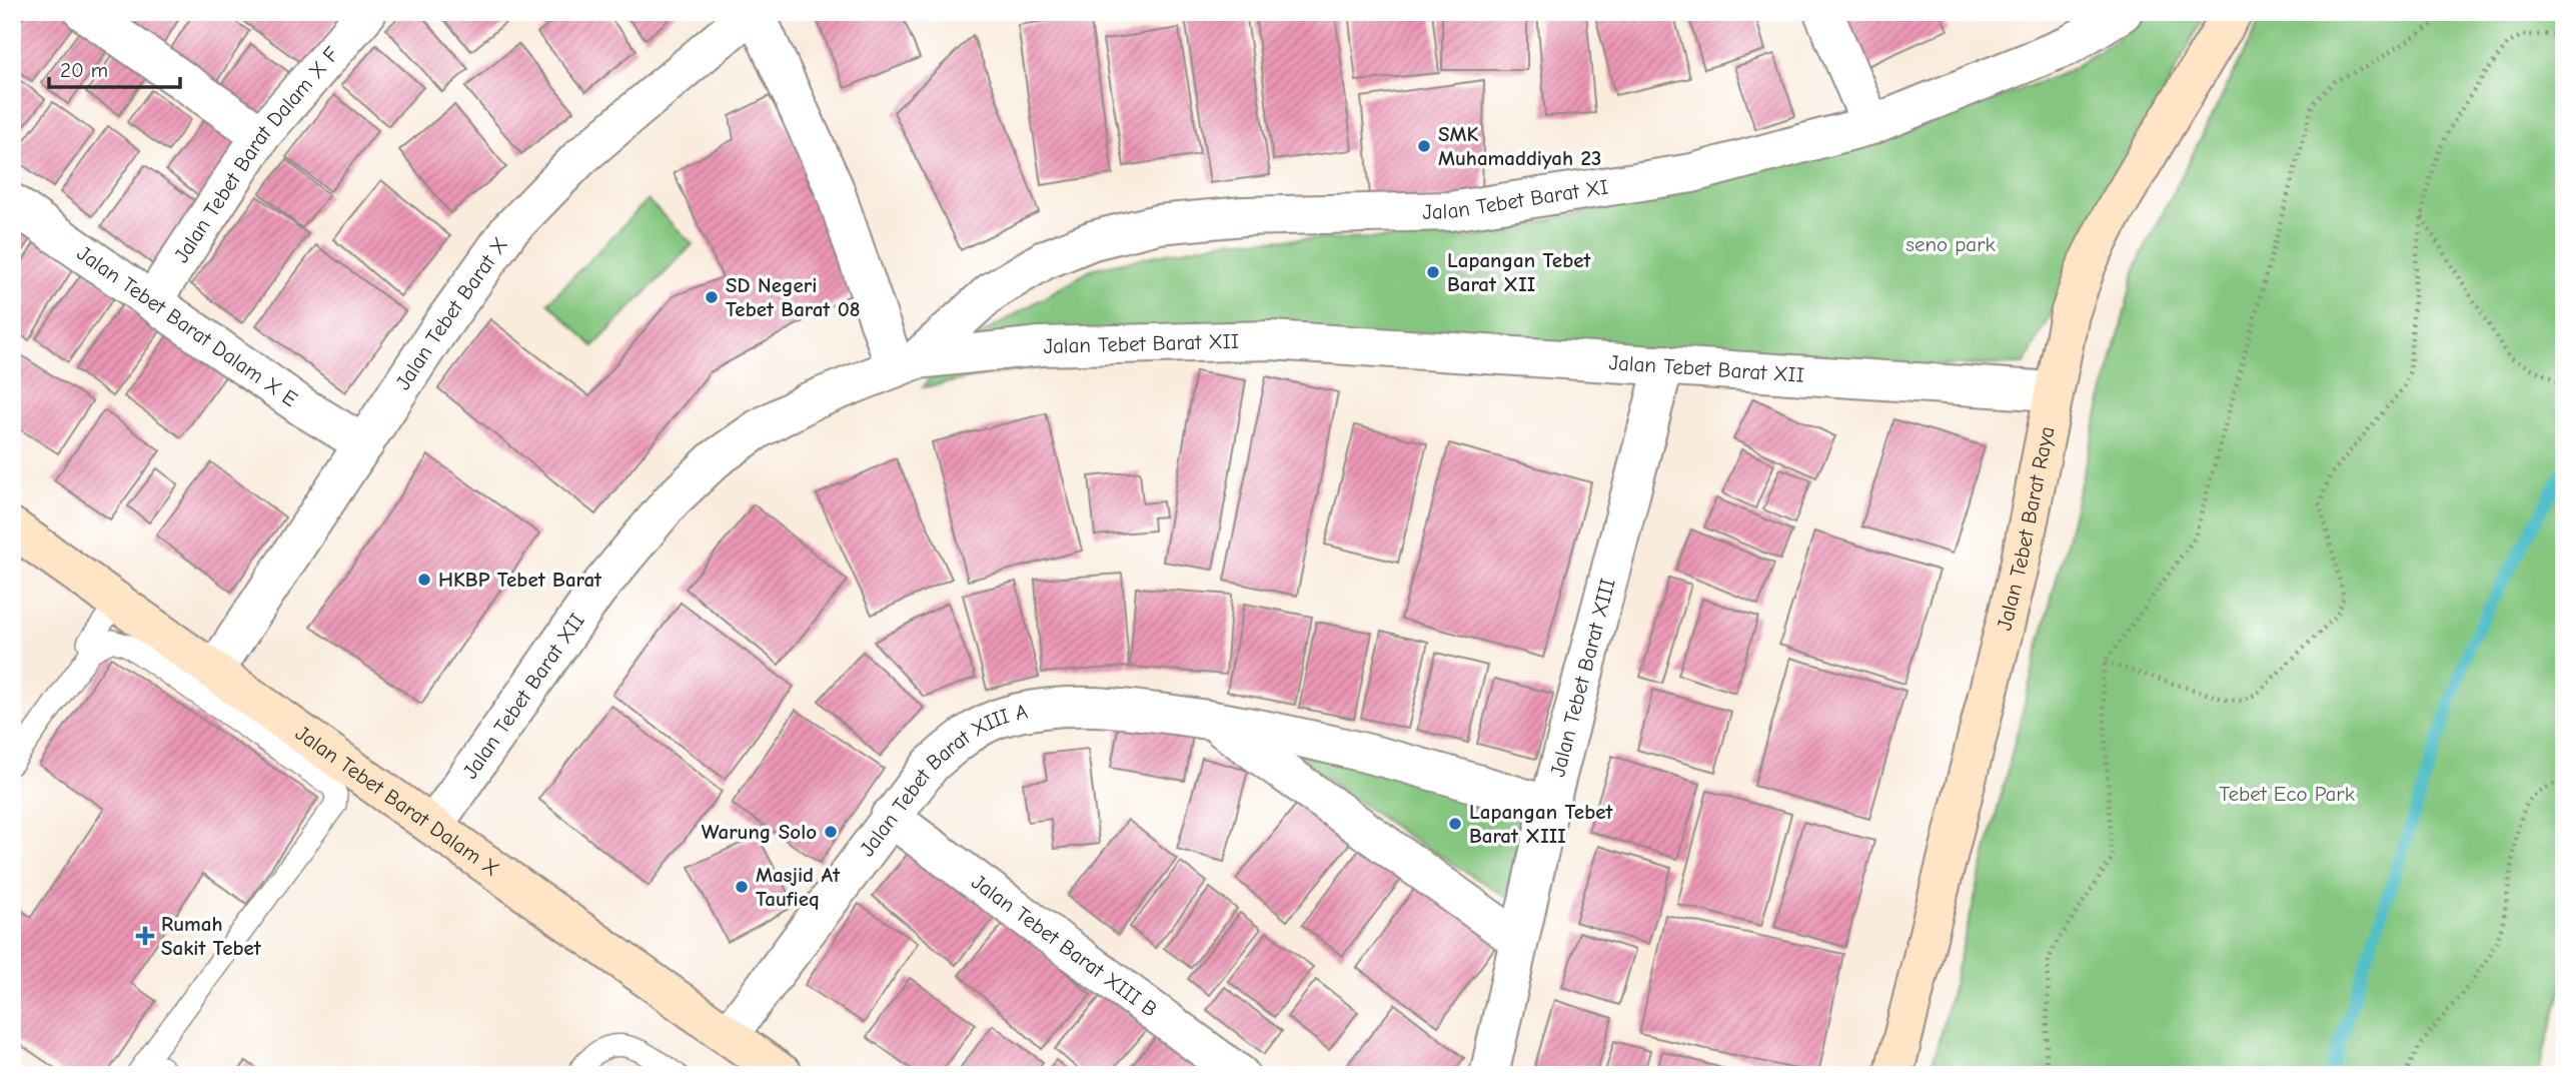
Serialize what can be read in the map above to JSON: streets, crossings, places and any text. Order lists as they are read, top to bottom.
{
  "streets": {
    "street": [
      "Jalan Tebet Barat Dalam X F",
      "Jalan Tebet Barat XI",
      "Jalan Tebet Barat X",
      "Jalan Tebet Barat Dalam X E",
      "Jalan Tebet Barat XII",
      "Jalan Tebet Barat Raya",
      "Jalan Tebet Barat XIII",
      "Jalan Tebet Barat XIII A",
      "Jalan Tebet Barat Dalam X",
      "Jalan Tebet Barat XIII B"
    ]
  },
  "crossings": [
    ["Jalan Tebet Barat Dalam X F", "Jalan Tebet Barat Dalam X E"],
    ["Jalan Tebet Barat XI", "Jalan Tebet Barat XII"],
    ["Jalan Tebet Barat X", "Jalan Tebet Barat Dalam X E"],
    ["Jalan Tebet Barat X", "Jalan Tebet Barat Dalam X"],
    ["Jalan Tebet Barat XII", "Jalan Tebet Barat Raya"],
    ["Jalan Tebet Barat XII", "Jalan Tebet Barat XIII"],
    ["Jalan Tebet Barat XII", "Jalan Tebet Barat Dalam X"],
    ["Jalan Tebet Barat XIII", "Jalan Tebet Barat XIII A"],
    ["Jalan Tebet Barat XIII A", "Jalan Tebet Barat Dalam X"],
    ["Jalan Tebet Barat XIII A", "Jalan Tebet Barat XIII B"]
  ],
  "parks": ["seno park", "Tebet Eco Park"],
  "places": {
    "other": [
      "SMK Muhamaddiyah 23",
      "Lapangan Tebet Barat XII",
      "SD Negeri Tebet Barat 08",
      "HKBP Tebet Barat",
      "Lapangan Tebet Barat XIII",
      "Warung Solo",
      "Masjid At Taufieq"
    ],
    "health": ["Rumah Sakit Tebet"]
  },
  "scale_bar": "20 m"
}
